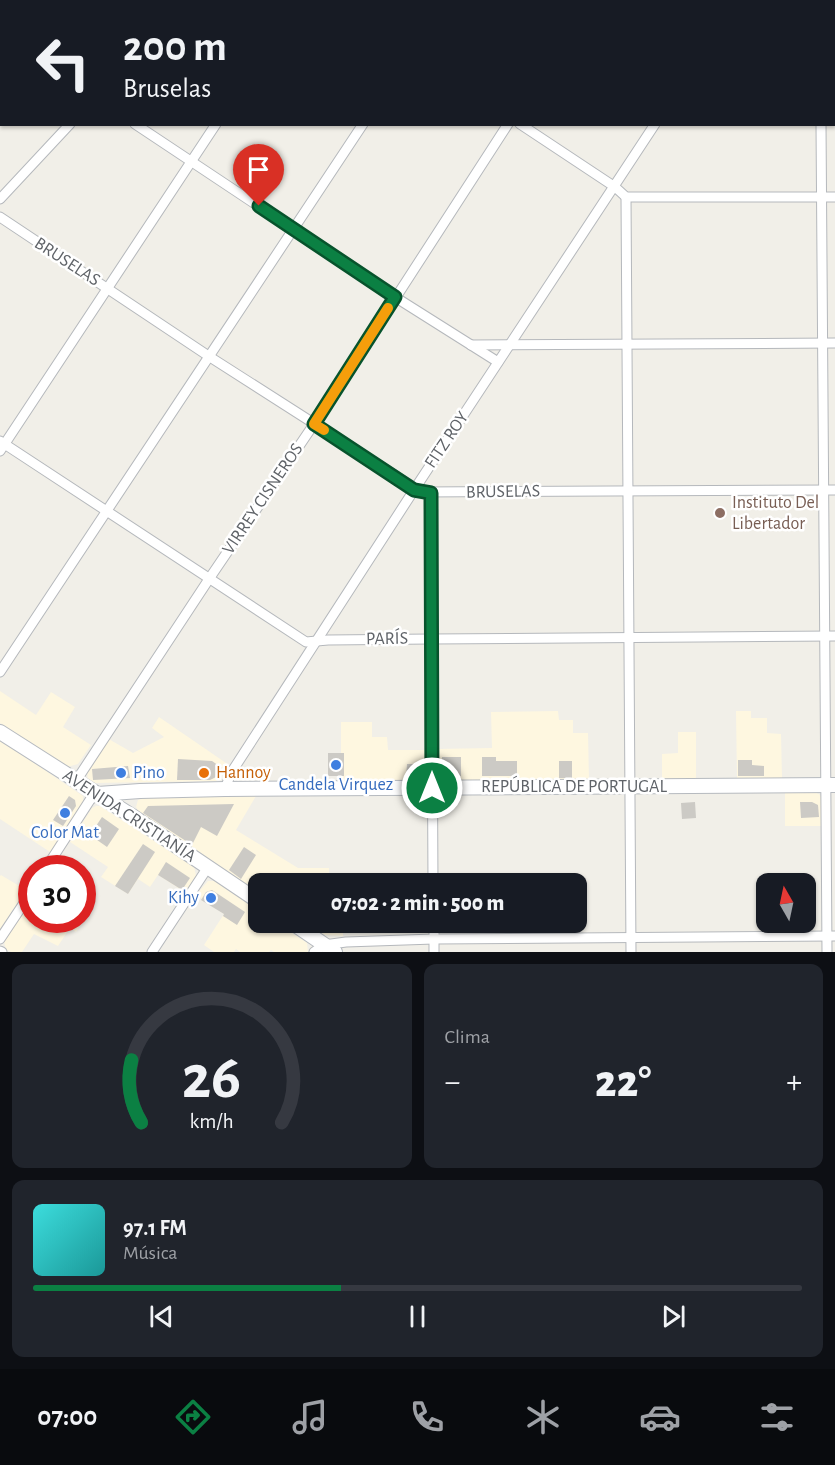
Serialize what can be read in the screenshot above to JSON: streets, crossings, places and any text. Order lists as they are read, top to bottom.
{
  "streets": {
    "main road": ["REPÚBLICA DE PORTUGAL", "AVENIDA CRISTIANÍA"],
    "street": [
      "BRUSELAS",
      "FITZ ROY",
      "VIRREY CISNEROS",
      "PARÍS"
    ]
  },
  "crossings": [
    ["BRUSELAS", "FITZ ROY"],
    ["BRUSELAS", "VIRREY CISNEROS"],
    ["FITZ ROY", "PARÍS"],
    ["FITZ ROY", "REPÚBLICA DE PORTUGAL"],
    ["VIRREY CISNEROS", "PARÍS"],
    ["VIRREY CISNEROS", "AVENIDA CRISTIANÍA"],
    ["REPÚBLICA DE PORTUGAL", "AVENIDA CRISTIANÍA"]
  ],
  "places": [
    "Instituto Del Libertador",
    "Candela Virquez",
    "Pino",
    "Hannoy",
    "Color Mat",
    "Kihy"
  ],
  "north": "top",
  "page": {
    "turn": ["200 m", "Bruselas"],
    "limit": "30",
    "trip": "07:02 · 2 min · 500 m",
    "tile": "Clima",
    "heat": ["−", "22°", "+"],
    "song": ["97.1 FM", "Música"],
    "tabs": "07:00",
    "gauge": ["26", "km/h"]
  }
}
